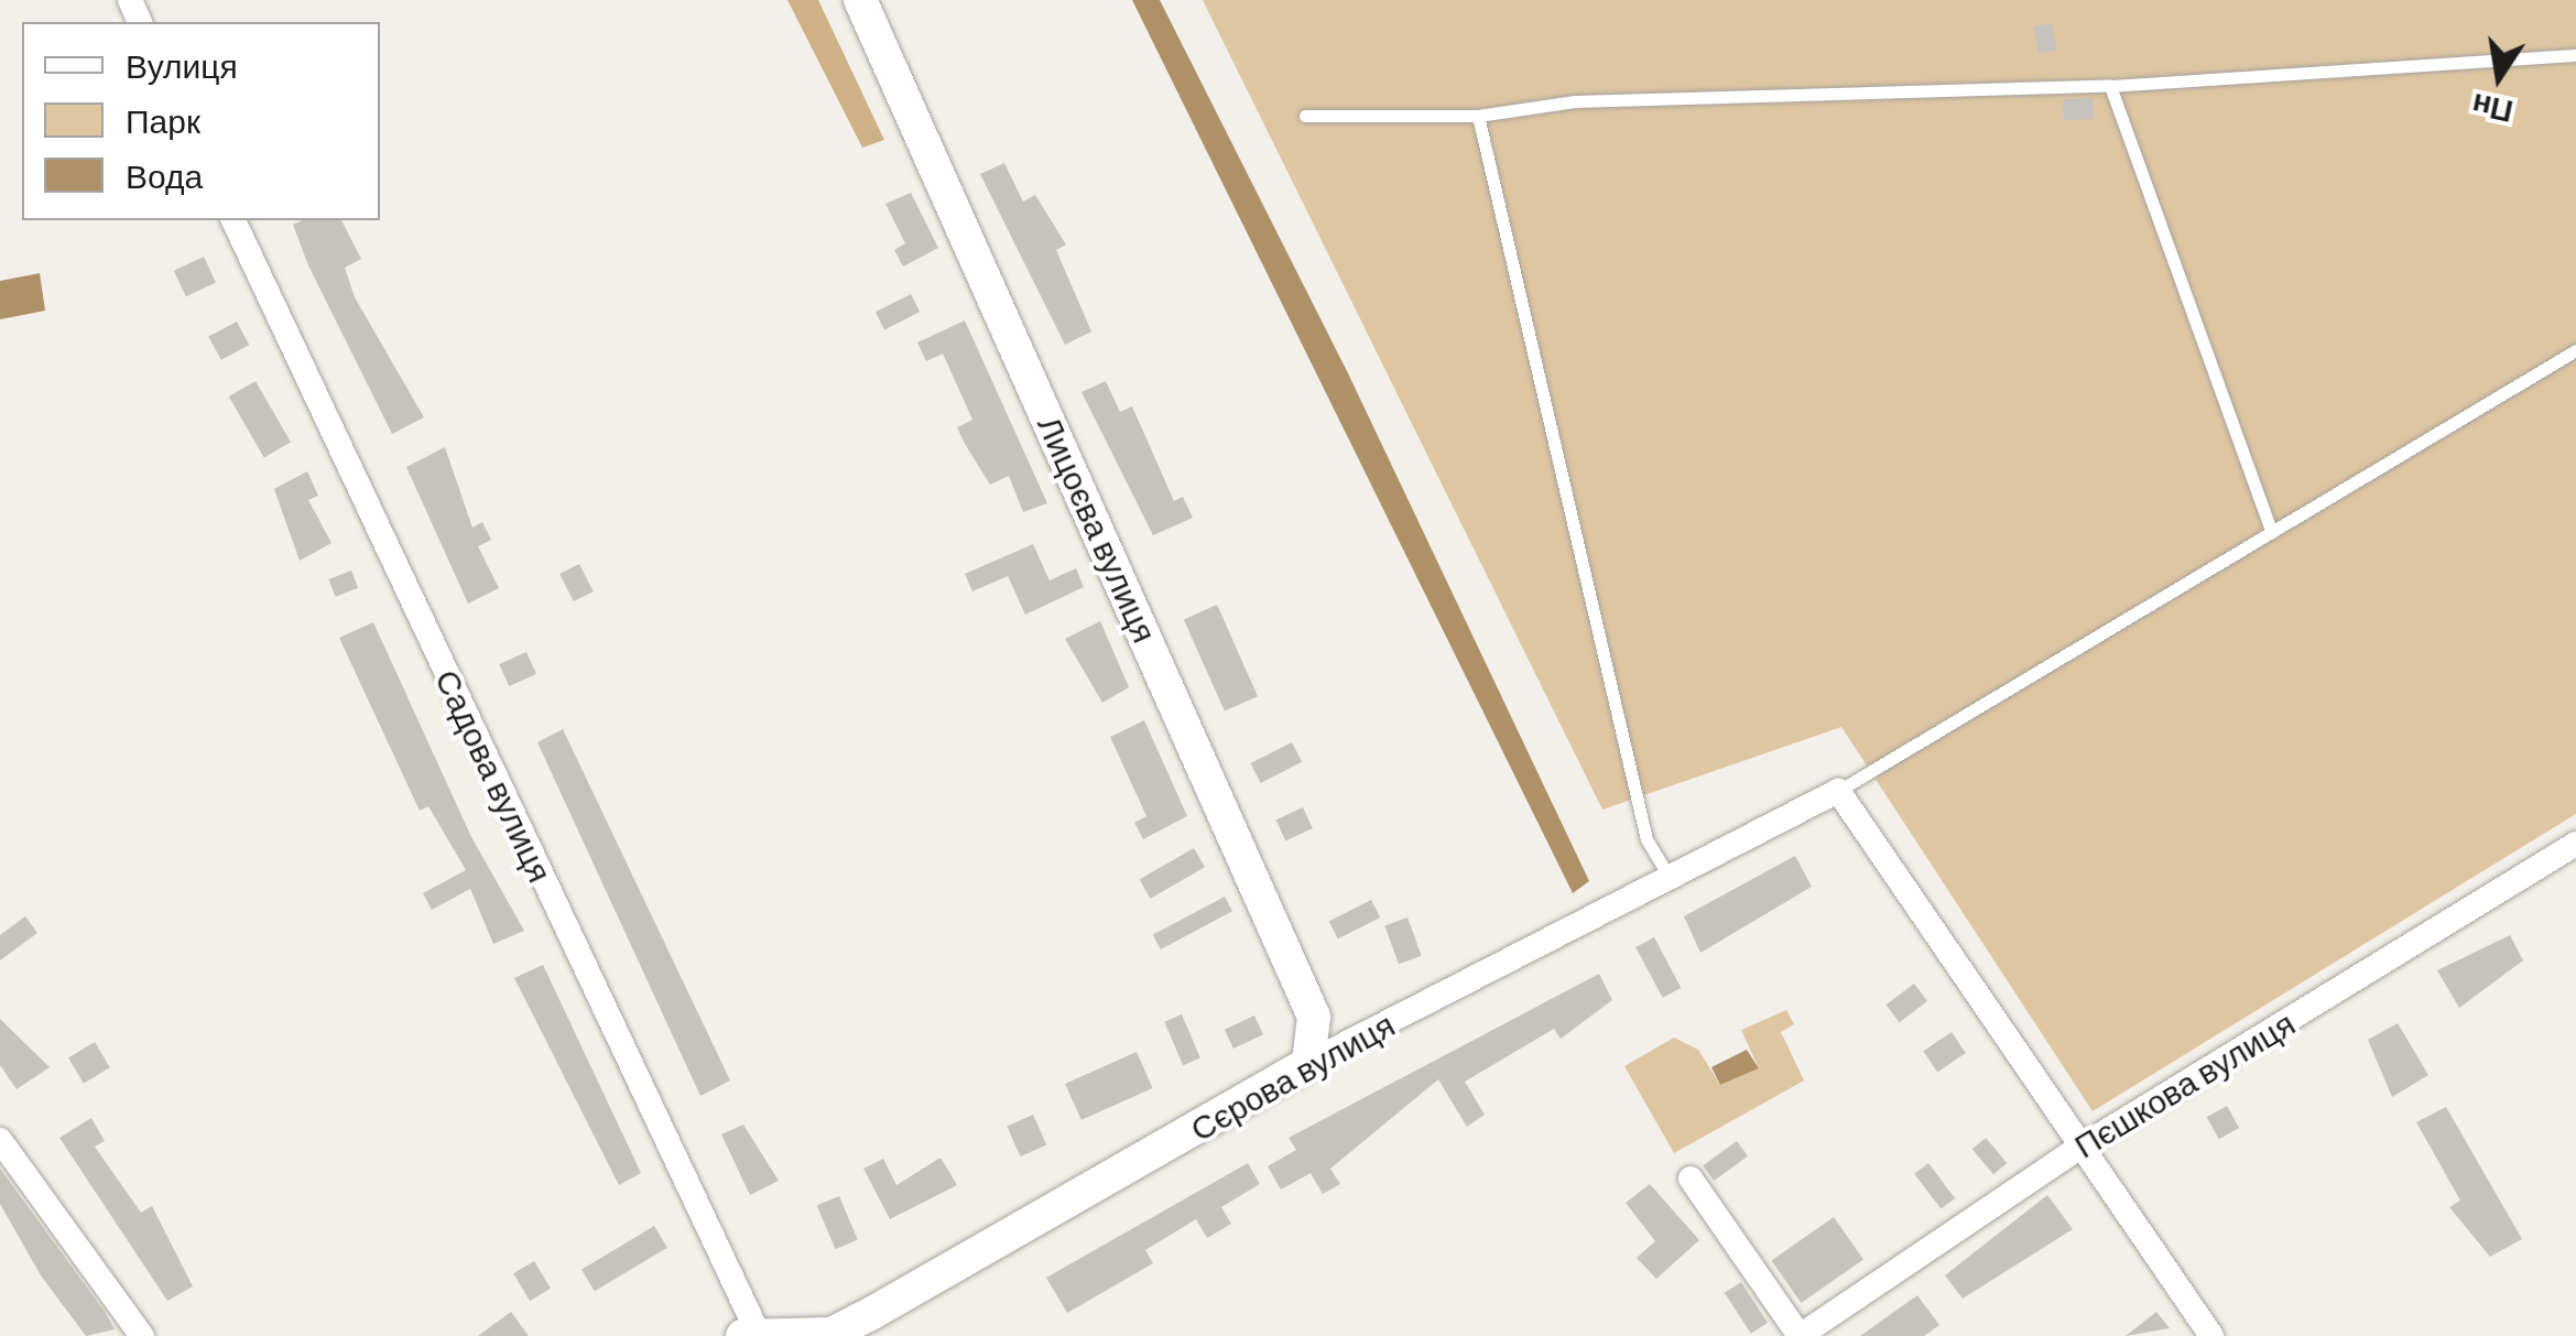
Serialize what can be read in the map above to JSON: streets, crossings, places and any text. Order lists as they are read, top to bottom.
{
  "streets": {
    "street": [
      "Лицоєва вулиця",
      "Садова вулиця",
      "Сєрова вулиця",
      "Пєшкова вулиця"
    ]
  },
  "crossings": [
    ["Лицоєва вулиця", "Сєрова вулиця"],
    ["Садова вулиця", "Сєрова вулиця"]
  ],
  "legend": ["Вулиця", "Парк", "Вода"],
  "north": "bottom"
}
